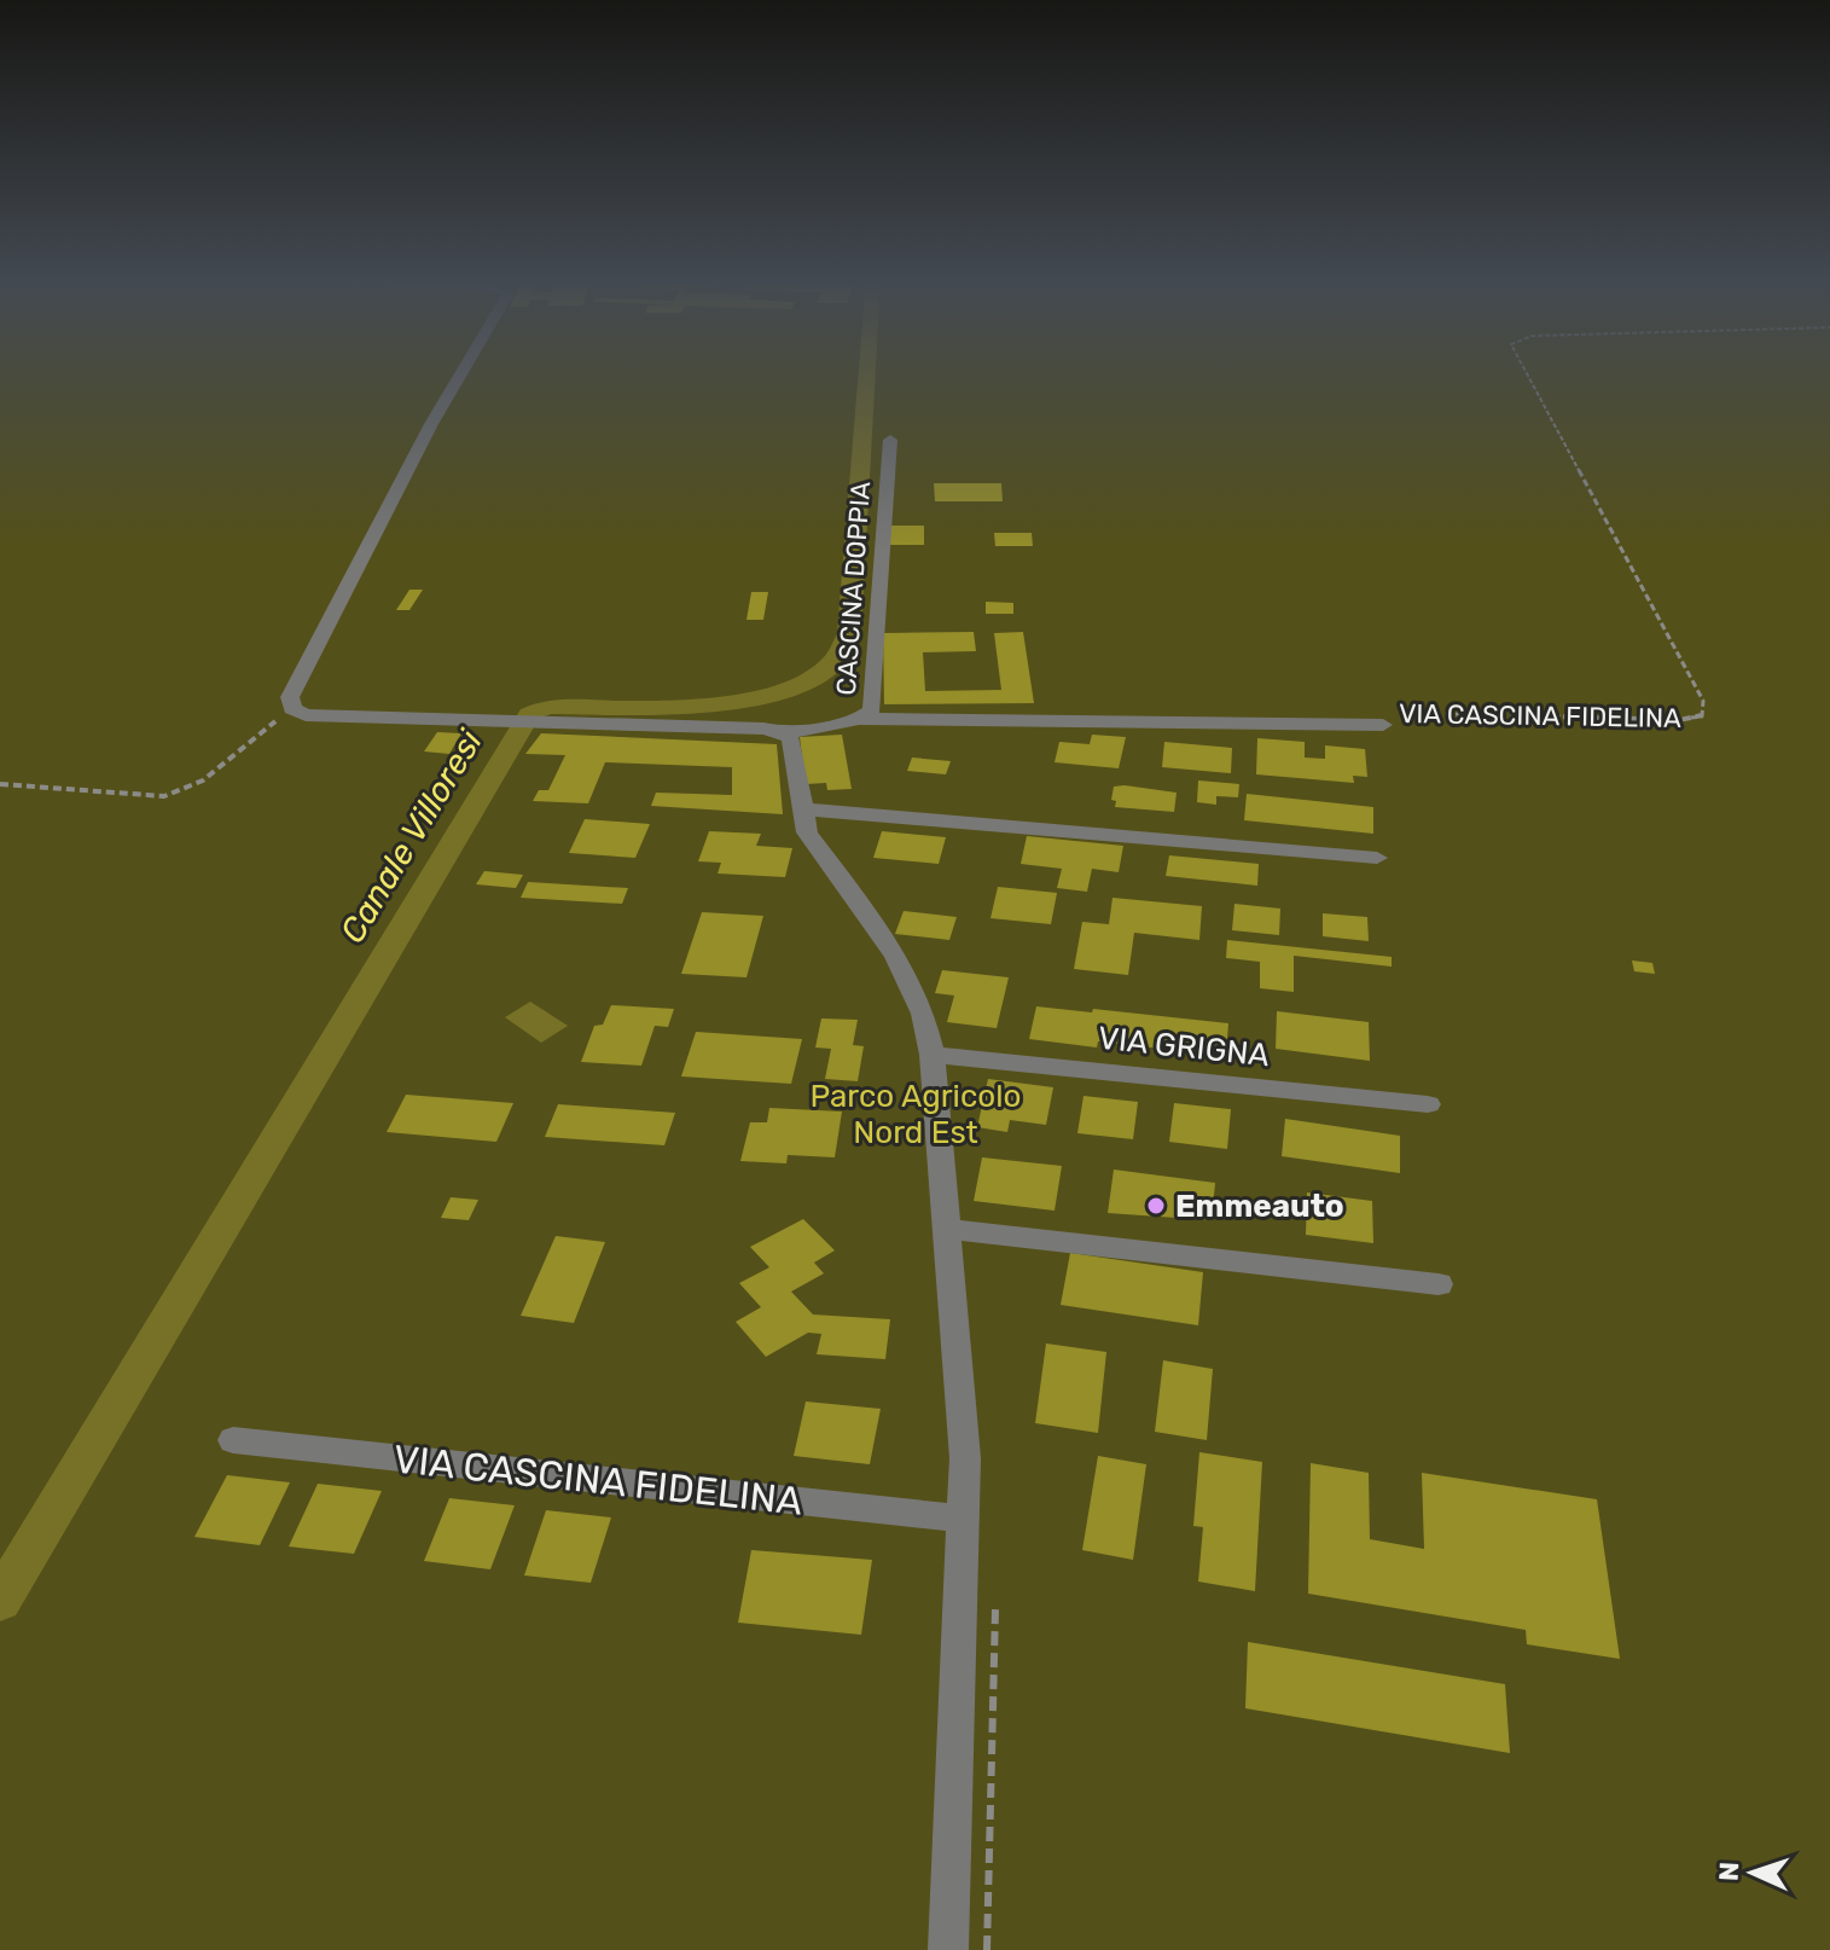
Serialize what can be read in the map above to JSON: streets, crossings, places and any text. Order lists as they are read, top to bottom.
{
  "streets": {
    "street": ["CASCINA DOPPIA", "VIA CASCINA FIDELINA", "VIA GRIGNA"]
  },
  "water": ["Canale Villoresi"],
  "parks": ["Parco Agricolo Nord Est"],
  "places": ["Emmeauto"],
  "north": "left"
}
